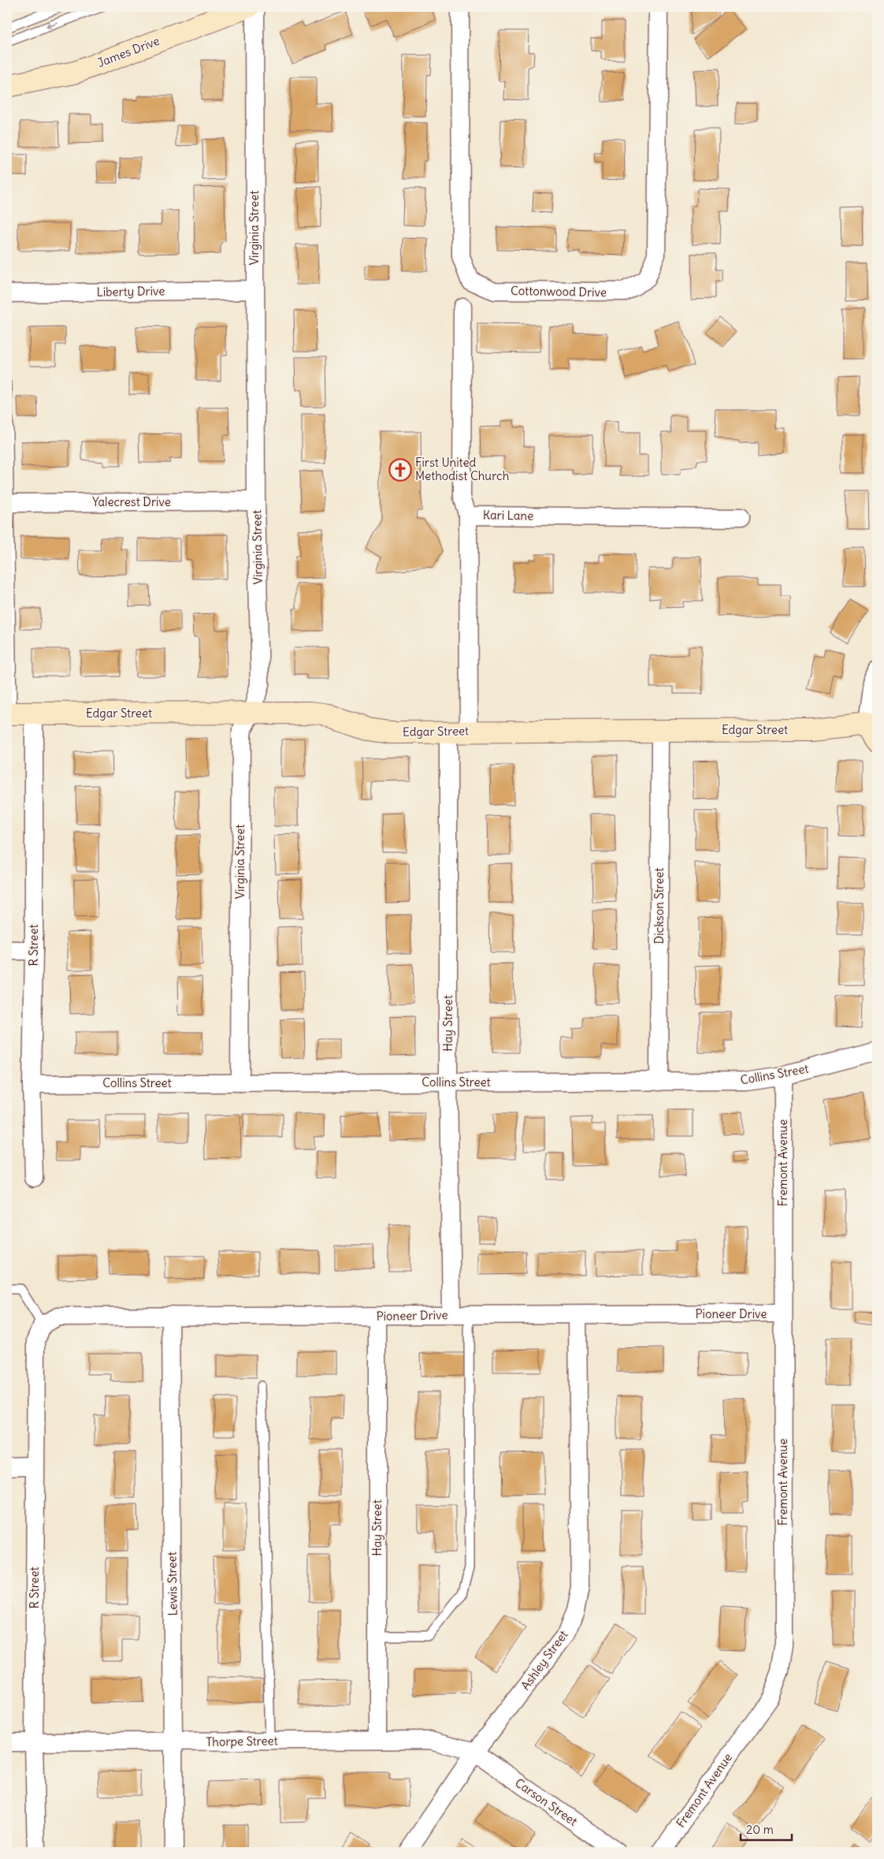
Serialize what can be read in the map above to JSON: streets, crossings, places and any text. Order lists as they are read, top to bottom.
{
  "streets": {
    "street": [
      "James Drive",
      "Virginia Street",
      "Liberty Drive",
      "Cottonwood Drive",
      "Yalecrest Drive",
      "Kari Lane",
      "Edgar Street",
      "Dickson Street",
      "R Street",
      "Hay Street",
      "Collins Street",
      "Fremont Avenue",
      "Pioneer Drive",
      "Lewis Street",
      "Ashley Street",
      "Thorpe Street",
      "Carson Street"
    ]
  },
  "crossings": [
    ["Virginia Street", "Liberty Drive"],
    ["Virginia Street", "Yalecrest Drive"],
    ["Virginia Street", "Edgar Street"],
    ["Virginia Street", "Collins Street"],
    ["Kari Lane", "Edgar Street"],
    ["Kari Lane", "Hay Street"],
    ["Edgar Street", "Dickson Street"],
    ["Edgar Street", "R Street"],
    ["Edgar Street", "Hay Street"],
    ["Dickson Street", "Collins Street"],
    ["R Street", "Collins Street"],
    ["R Street", "Pioneer Drive"],
    ["R Street", "Thorpe Street"],
    ["Hay Street", "Collins Street"],
    ["Hay Street", "Pioneer Drive"],
    ["Hay Street", "Thorpe Street"],
    ["Collins Street", "Fremont Avenue"],
    ["Fremont Avenue", "Pioneer Drive"],
    ["Pioneer Drive", "Lewis Street"],
    ["Pioneer Drive", "Ashley Street"],
    ["Lewis Street", "Thorpe Street"],
    ["Ashley Street", "Thorpe Street"],
    ["Ashley Street", "Carson Street"],
    ["Thorpe Street", "Carson Street"]
  ],
  "places": {
    "church": ["First United Methodist Church"]
  },
  "scale_bar": "20 m"
}
